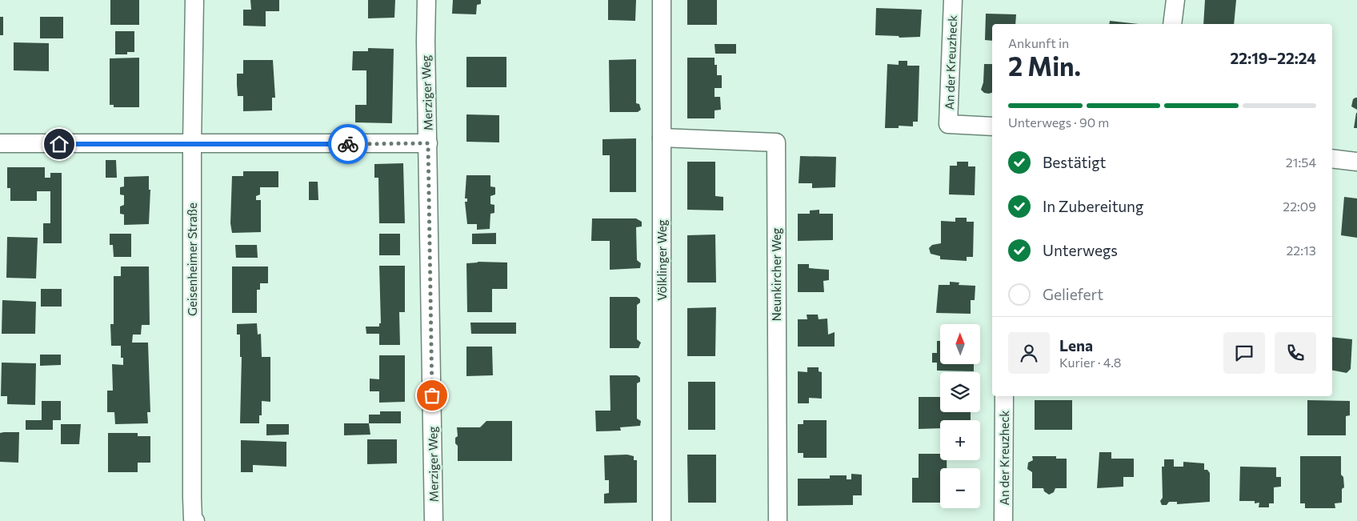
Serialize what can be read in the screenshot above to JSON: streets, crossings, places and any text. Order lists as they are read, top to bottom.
{
  "streets": {
    "street": [
      "An der Kreuzheck",
      "Merziger Weg",
      "Geisenheimer Straße",
      "Völklinger Weg",
      "Neunkircher Weg"
    ]
  },
  "crossings": [
    ["Völklinger Weg", "Neunkircher Weg"]
  ],
  "north": "top",
  "page": {
    "heading": ["2 Min.", "Ankunft in", "22:19–22:24"],
    "panel": ["Lena", "Kurier · 4.8"],
    "bar": "Unterwegs · 90 m",
    "list": [
      ["Bestätigt", "21:54"],
      ["In Zubereitung", "22:09"],
      ["Unterwegs", "22:13"],
      "Geliefert"
    ],
    "map_buttons": ["+", "−"]
  }
}
